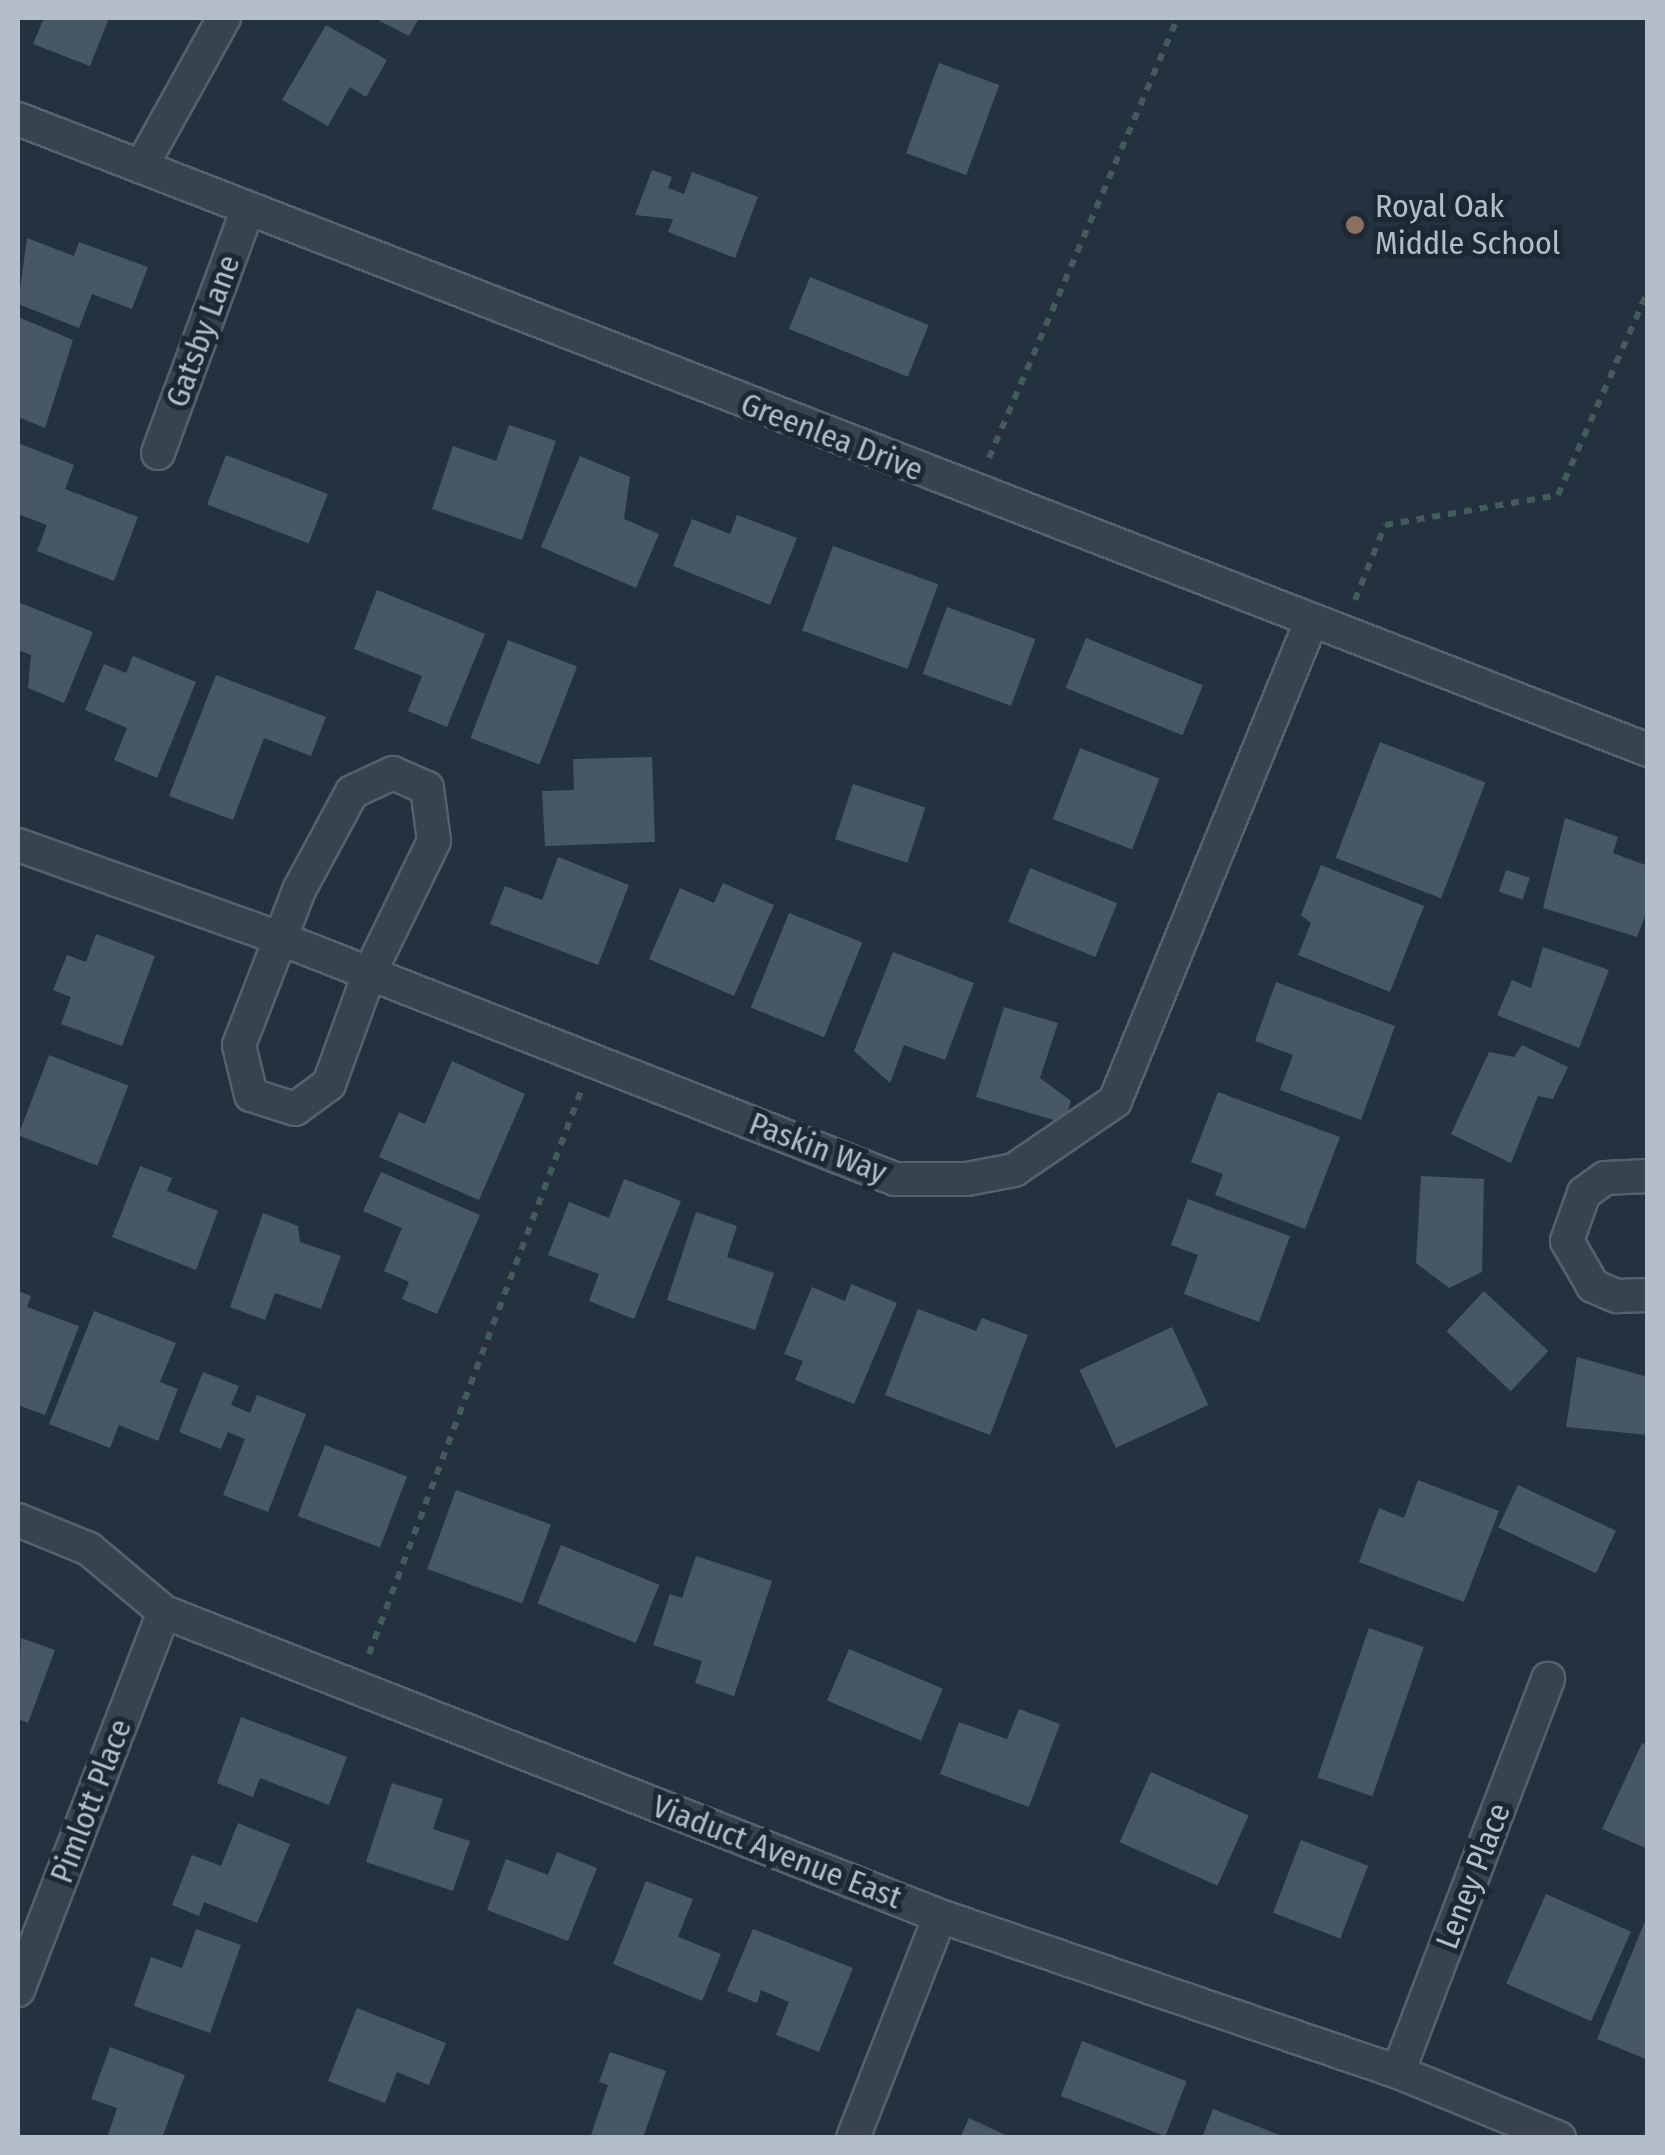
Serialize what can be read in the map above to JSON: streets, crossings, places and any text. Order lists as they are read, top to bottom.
{
  "streets": {
    "street": [
      "Gatsby Lane",
      "Greenlea Drive",
      "Paskin Way",
      "Pimlott Place",
      "Viaduct Avenue East",
      "Leney Place"
    ]
  },
  "crossings": [
    ["Gatsby Lane", "Greenlea Drive"],
    ["Greenlea Drive", "Paskin Way"],
    ["Pimlott Place", "Viaduct Avenue East"],
    ["Viaduct Avenue East", "Leney Place"]
  ],
  "places": ["Royal Oak Middle School"]
}
